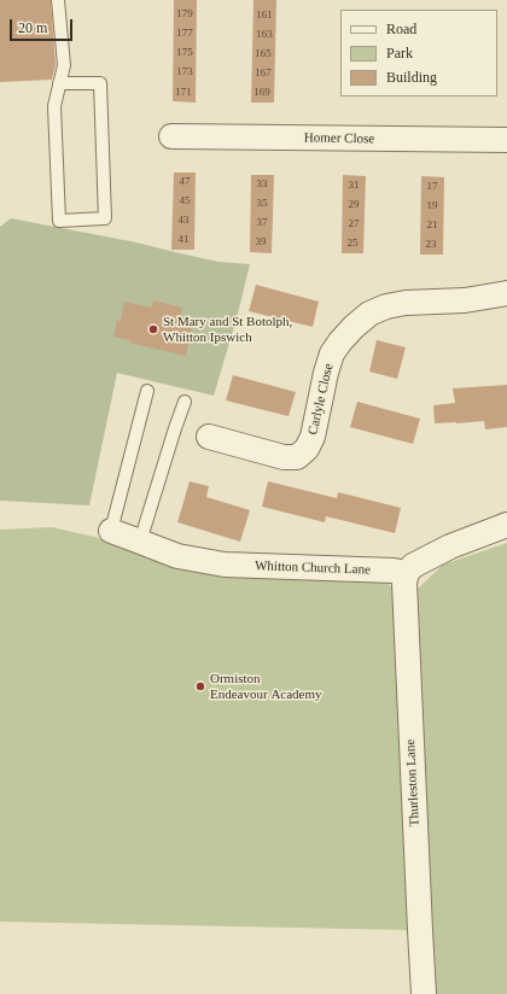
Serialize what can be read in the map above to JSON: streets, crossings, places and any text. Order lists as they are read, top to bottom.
{
  "streets": {
    "street": [
      "Homer Close",
      "Carlyle Close",
      "Whitton Church Lane",
      "Thurleston Lane"
    ]
  },
  "crossings": [
    ["Whitton Church Lane", "Thurleston Lane"]
  ],
  "places": ["St Mary and St Botolph, Whitton Ipswich", "Ormiston Endeavour Academy"],
  "house_numbers": [
    "179",
    "161",
    "177",
    "163",
    "175",
    "165",
    "173",
    "167",
    "171",
    "169",
    "47",
    "33",
    "31",
    "17",
    "45",
    "35",
    "29",
    "19",
    "43",
    "37",
    "27",
    "21",
    "41",
    "39",
    "25",
    "23"
  ],
  "legend": ["Road", "Park", "Building"],
  "scale_bar": "20 m"
}
